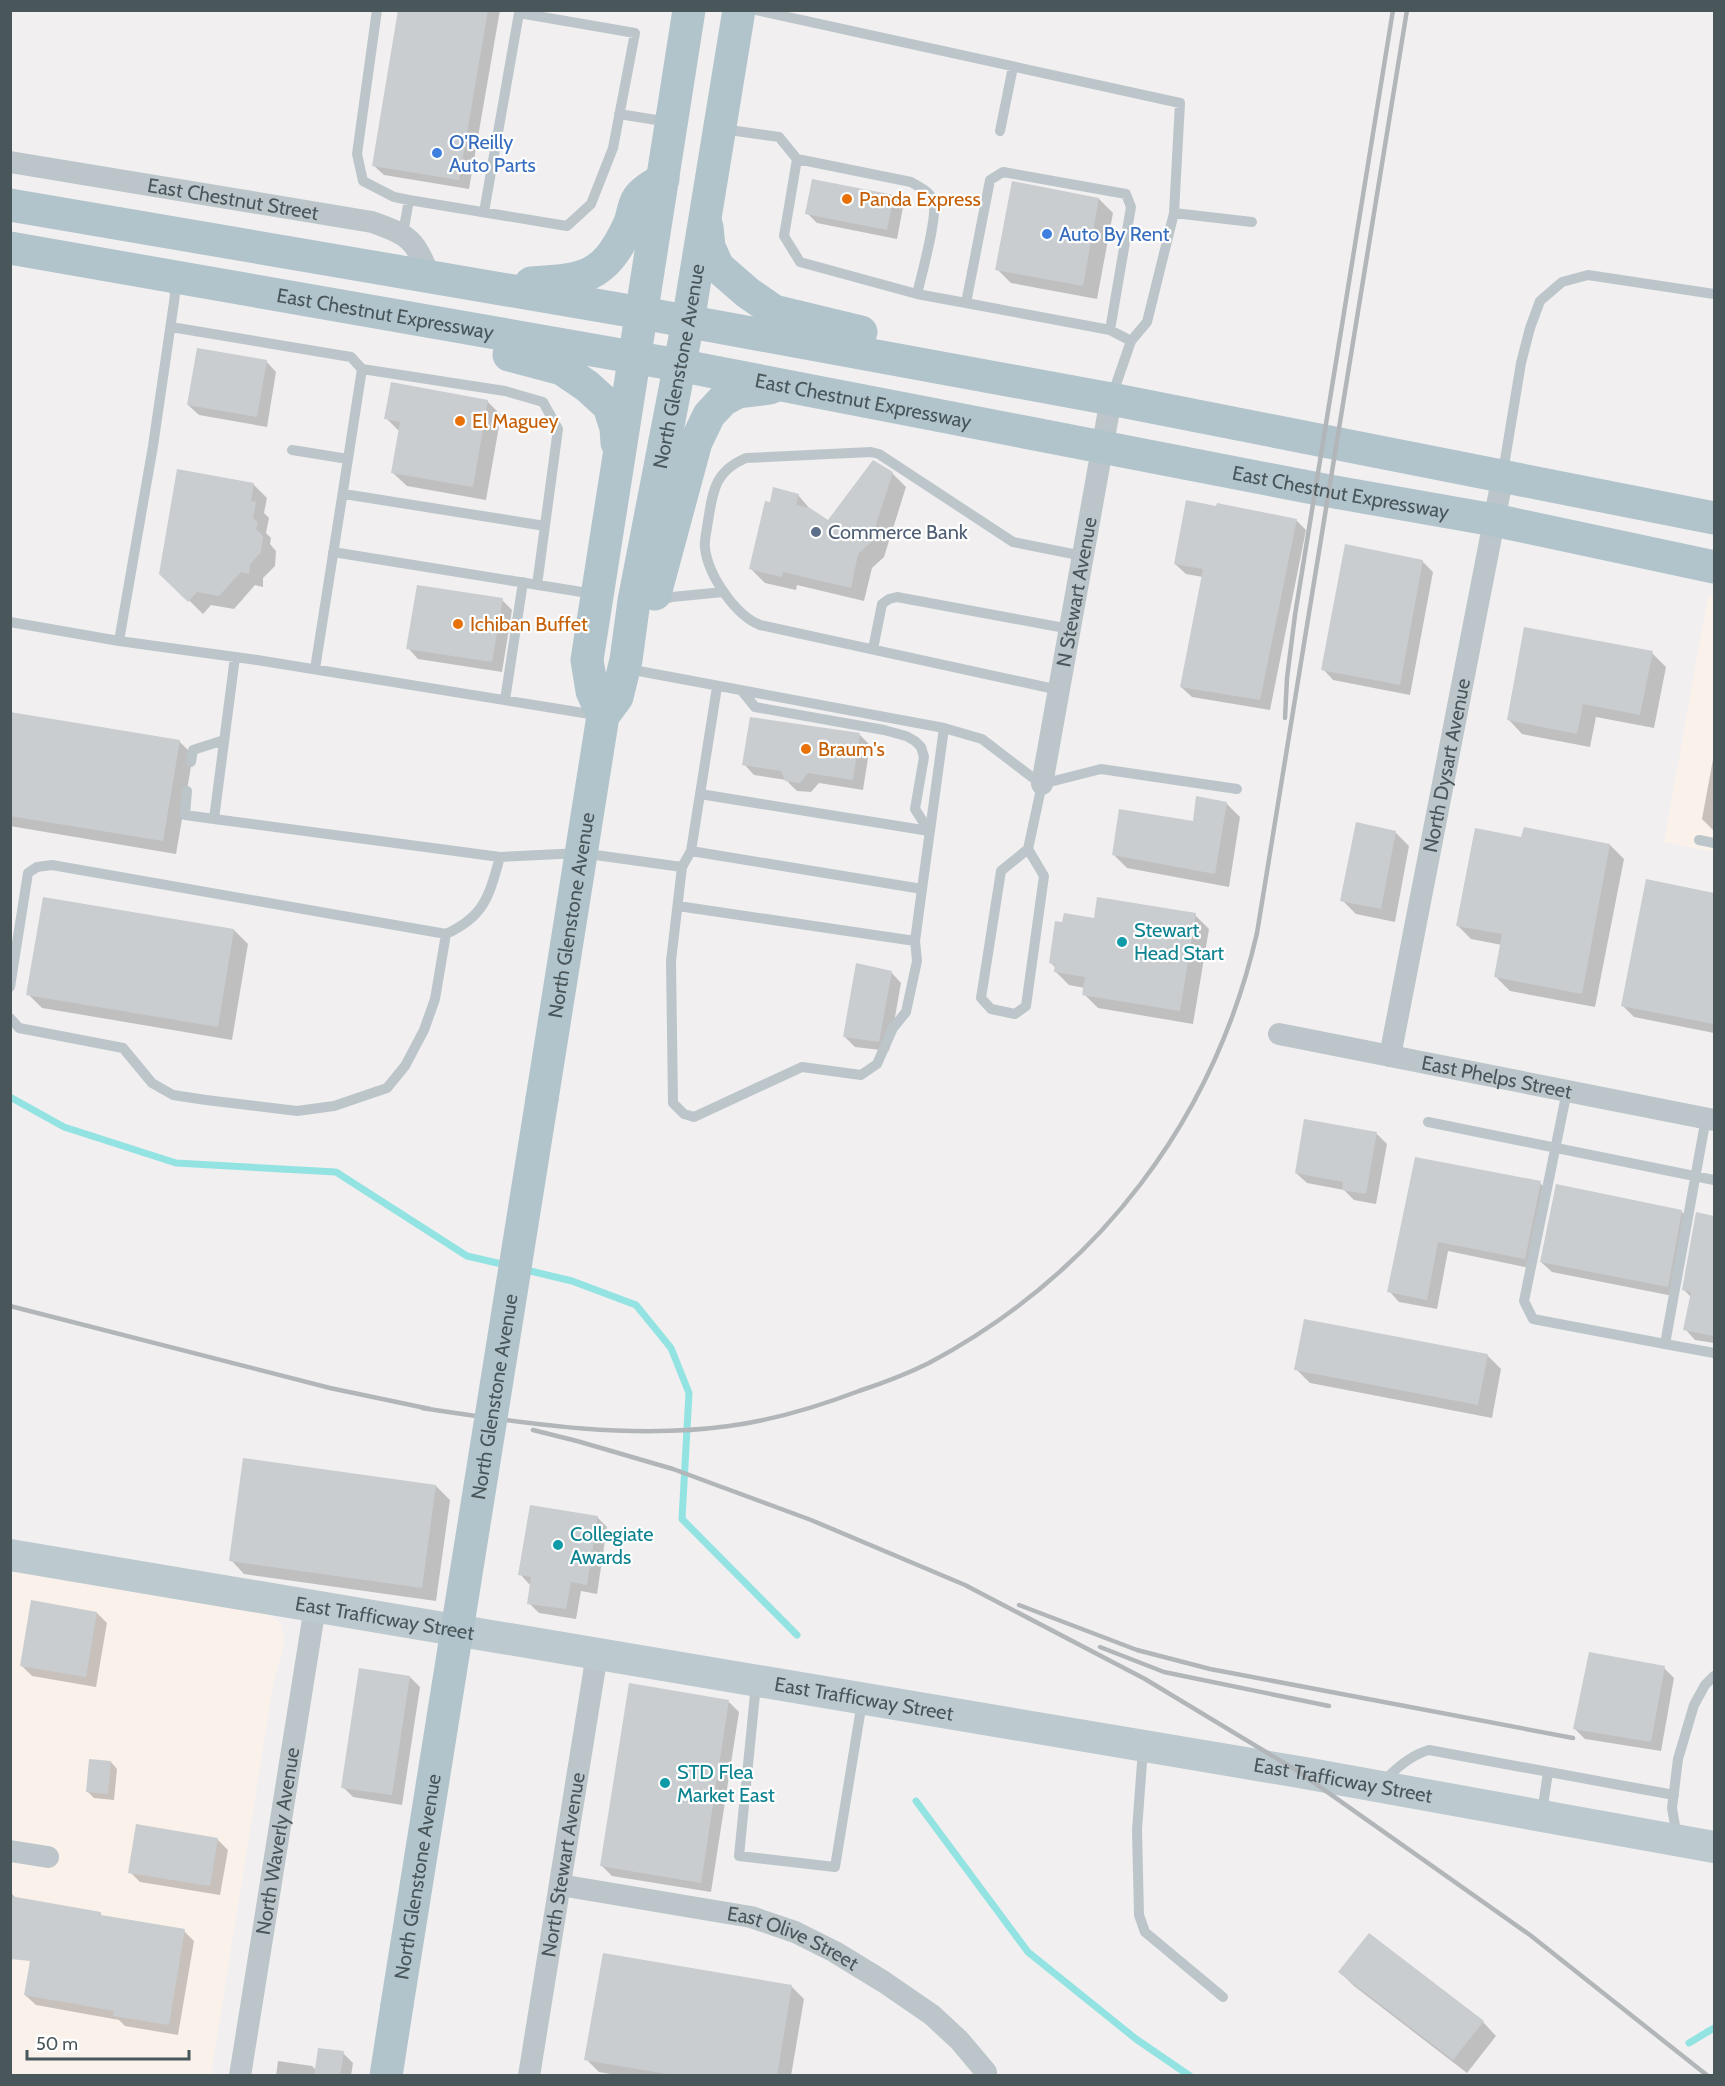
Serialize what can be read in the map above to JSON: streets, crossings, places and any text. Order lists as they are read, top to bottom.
{
  "streets": {
    "main road": ["East Chestnut Expressway", "North Glenstone Avenue", "East Trafficway Street"],
    "street": [
      "East Chestnut Street",
      "N Stewart Avenue",
      "North Dysart Avenue",
      "East Phelps Street",
      "North Waverly Avenue",
      "North Stewart Avenue",
      "East Olive Street"
    ]
  },
  "crossings": [
    ["East Chestnut Expressway", "North Glenstone Avenue"],
    ["East Chestnut Expressway", "N Stewart Avenue"],
    ["East Chestnut Expressway", "North Dysart Avenue"],
    ["North Dysart Avenue", "East Phelps Street"],
    ["East Trafficway Street", "North Waverly Avenue"],
    ["East Trafficway Street", "North Stewart Avenue"],
    ["North Stewart Avenue", "East Olive Street"]
  ],
  "places": [
    "O'Reilly Auto Parts",
    "Panda Express",
    "Auto By Rent",
    "El Maguey",
    "Commerce Bank",
    "Ichiban Buffet",
    "Braum's",
    "Stewart Head Start",
    "Collegiate Awards",
    "STD Flea Market East"
  ],
  "scale_bar": "50 m"
}
